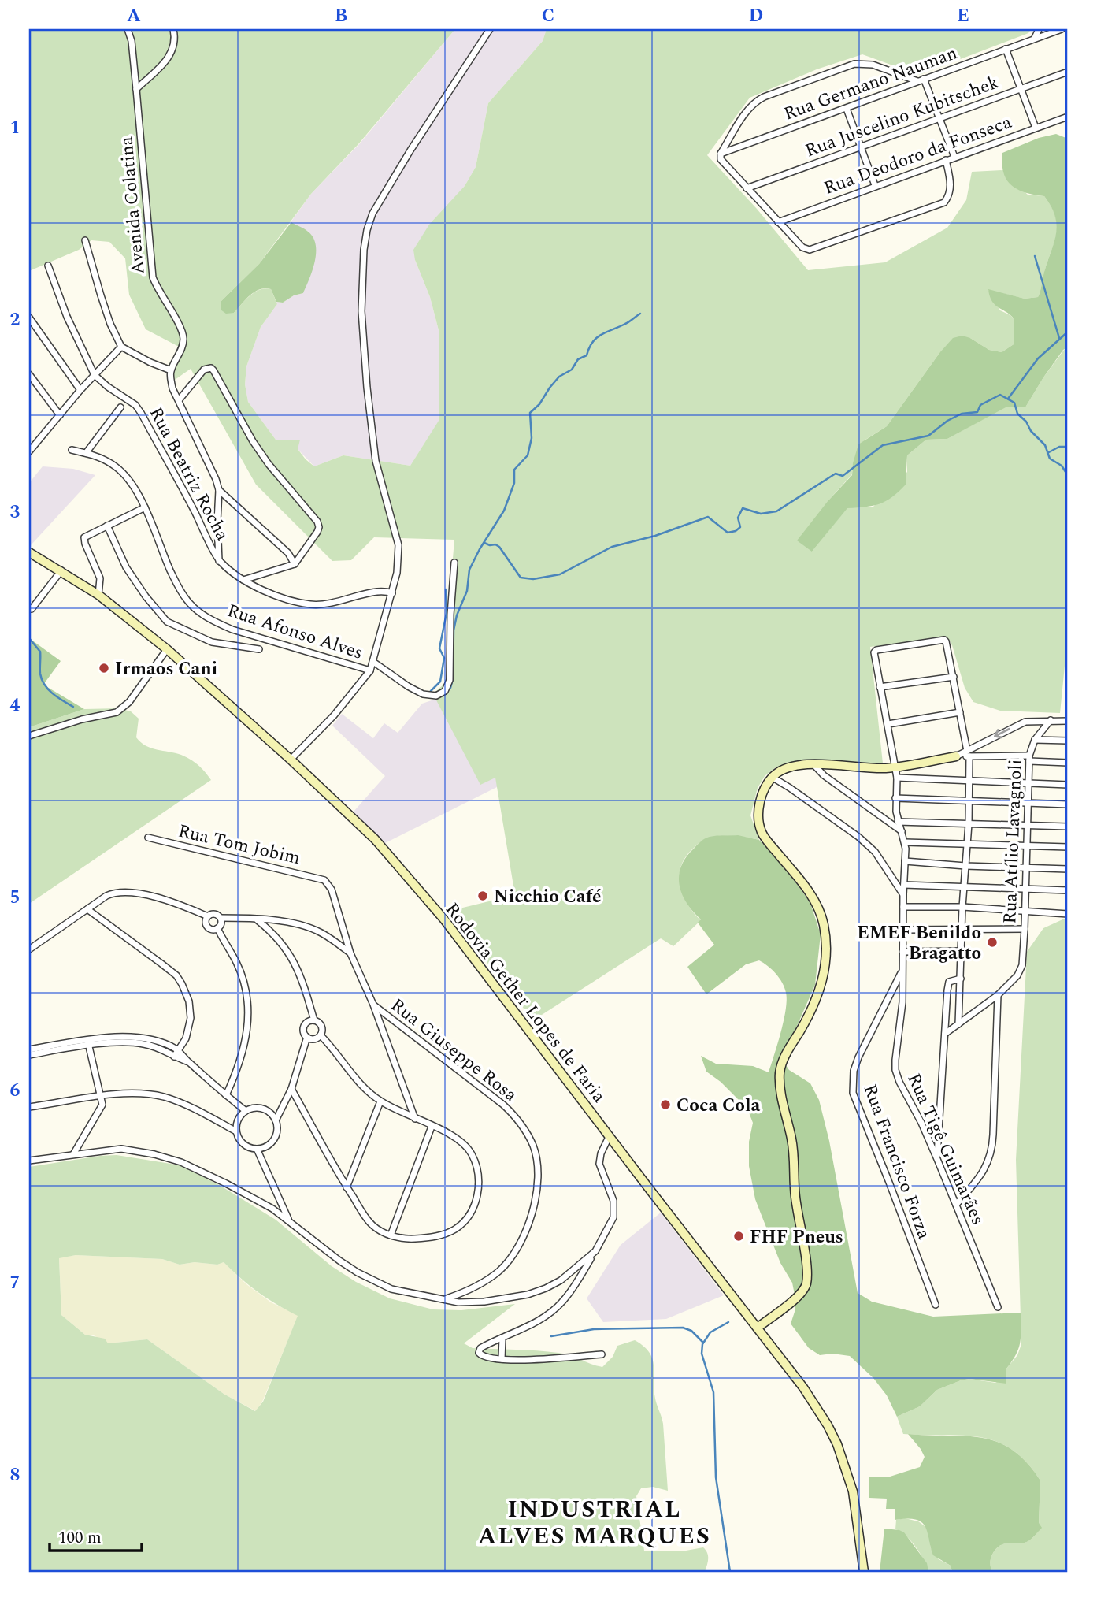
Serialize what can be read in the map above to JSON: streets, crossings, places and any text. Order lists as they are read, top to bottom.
{
  "streets": {
    "street": [
      "Rua Germano Nauman",
      "Rua Juscelino Kubitschek",
      "Rua Deodoro da Fonseca",
      "Avenida Colatina",
      "Rua Beatriz Rocha",
      "Rua Afonso Alves",
      "Rua Atílio Lavagnoli",
      "Rua Tom Jobim",
      "Rodovia Gether Lopes de Faria",
      "Rua Giuseppe Rosa",
      "Rua Tigê Guimarães",
      "Rua Francisco Forza"
    ]
  },
  "crossings": [
    ["Rua Tigê Guimarães", "Rua Francisco Forza"]
  ],
  "districts": ["INDUSTRIAL ALVES MARQUES"],
  "places": [
    "Irmaos Cani",
    "Nicchio Café",
    "EMEF Benildo Bragatto",
    "Coca Cola",
    "FHF Pneus"
  ],
  "scale_bar": "100 m",
  "grid": {
    "columns": [
      "A",
      "B",
      "C",
      "D",
      "E"
    ],
    "rows": [
      "1",
      "2",
      "3",
      "4",
      "5",
      "6",
      "7",
      "8"
    ]
  }
}
